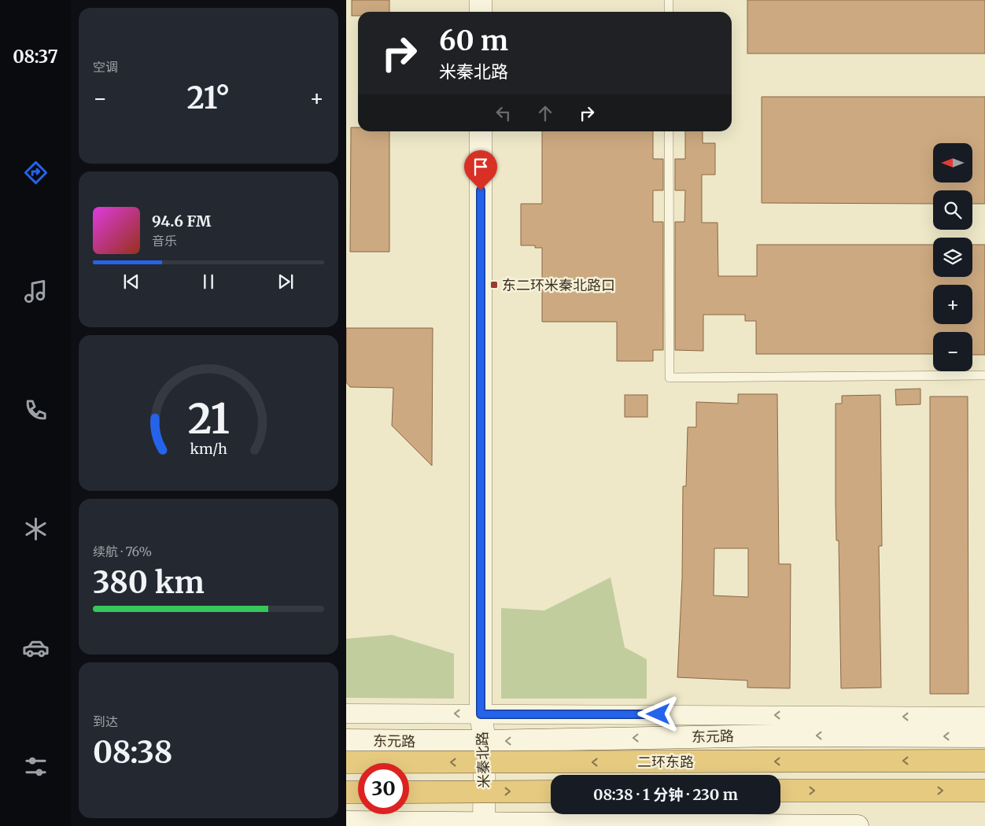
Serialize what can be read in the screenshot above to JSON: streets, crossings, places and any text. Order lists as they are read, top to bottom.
{
  "streets": {
    "highway": ["二环东路"],
    "main road": ["东元路", "米秦北路"]
  },
  "crossings": [
    ["东元路", "米秦北路"]
  ],
  "places": {
    "transit": ["东二环米秦北路口"]
  },
  "north": "left",
  "page": {
    "tabs": "08:37",
    "tile": [
      "空调",
      ["续航 · 76%", "380 km"],
      ["到达", "08:38"]
    ],
    "turn": ["60 m", "米秦北路"],
    "heat": ["−", "21°", "+"],
    "map_buttons": ["+", "−"],
    "song": ["94.6 FM", "音乐"],
    "limit": "30",
    "trip": "08:38 · 1 分钟 · 230 m",
    "gauge": ["21", "km/h"]
  }
}
